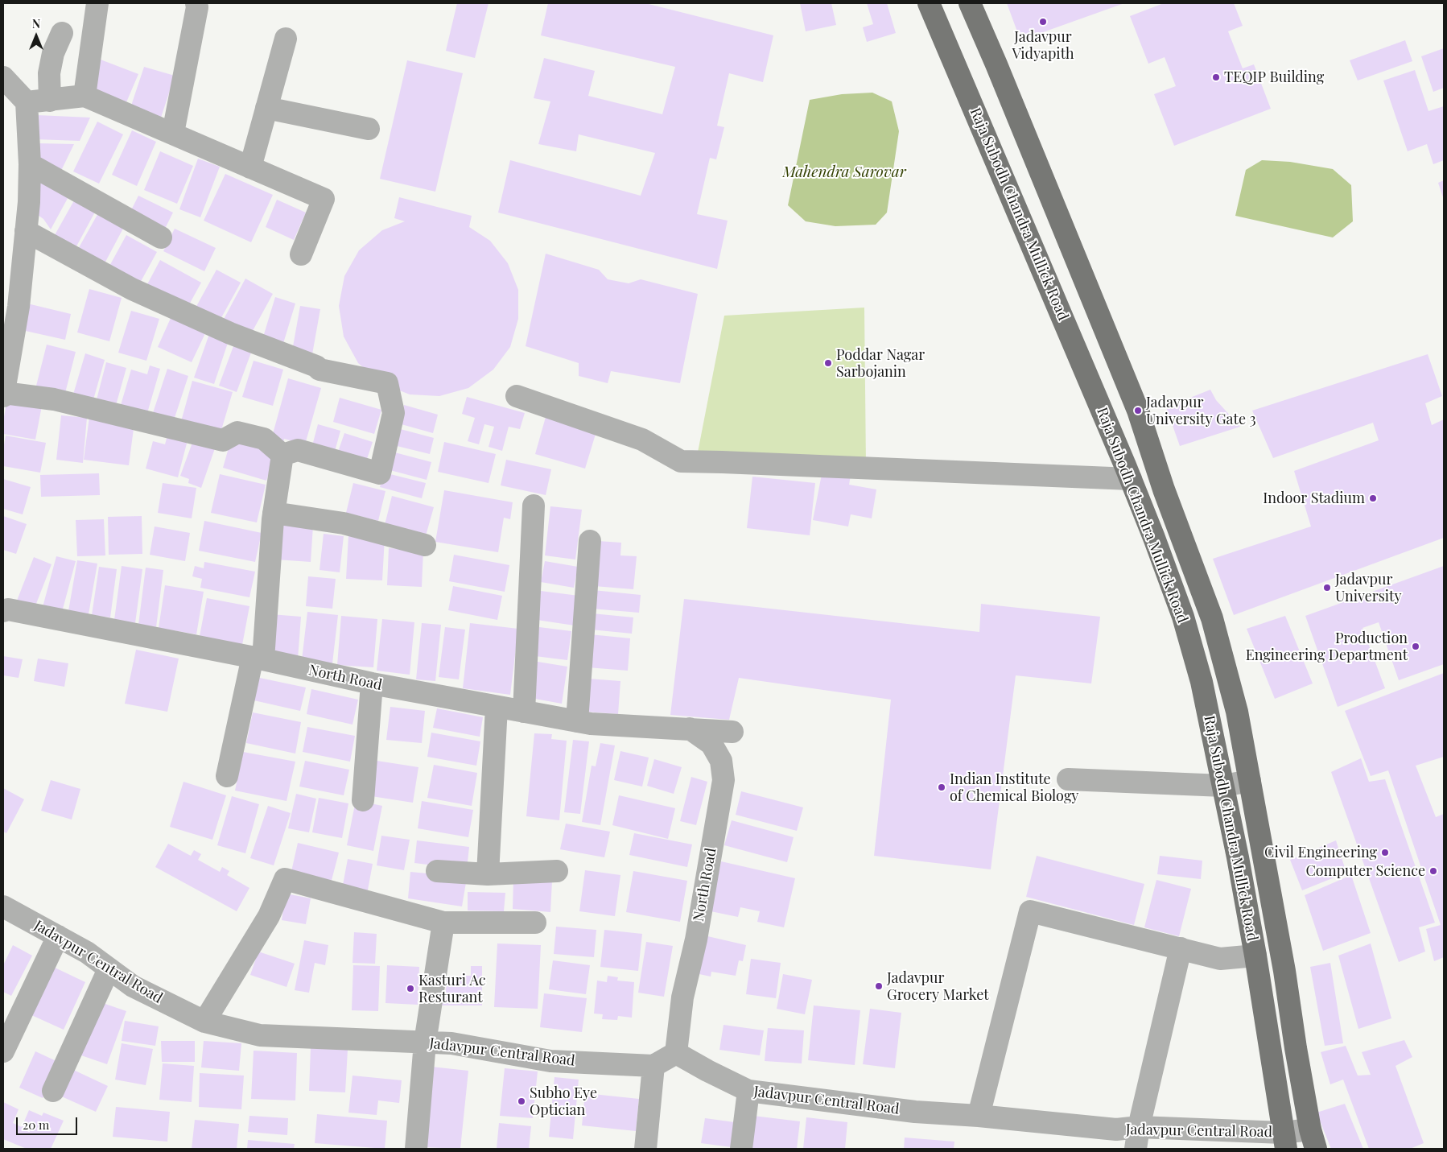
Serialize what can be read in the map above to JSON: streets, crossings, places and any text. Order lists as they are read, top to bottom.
{
  "streets": {
    "main road": ["Raja Subodh Chandra Mullick Road"],
    "street": ["North Road", "Jadavpur Central Road"]
  },
  "crossings": [
    ["Raja Subodh Chandra Mullick Road", "Jadavpur Central Road"],
    ["North Road", "Jadavpur Central Road"]
  ],
  "water": ["Mahendra Sarovar"],
  "places": [
    "Jadavpur Vidyapith",
    "TEQIP Building",
    "Poddar Nagar Sarbojanin",
    "Jadavpur University Gate 3",
    "Indoor Stadium",
    "Jadavpur University",
    "Production Engineering Department",
    "Indian Institute of Chemical Biology",
    "Civil Engineering",
    "Computer Science",
    "Jadavpur Grocery Market",
    "Kasturi Ac Resturant",
    "Subho Eye Optician"
  ],
  "scale_bar": "20 m",
  "north": "top"
}
